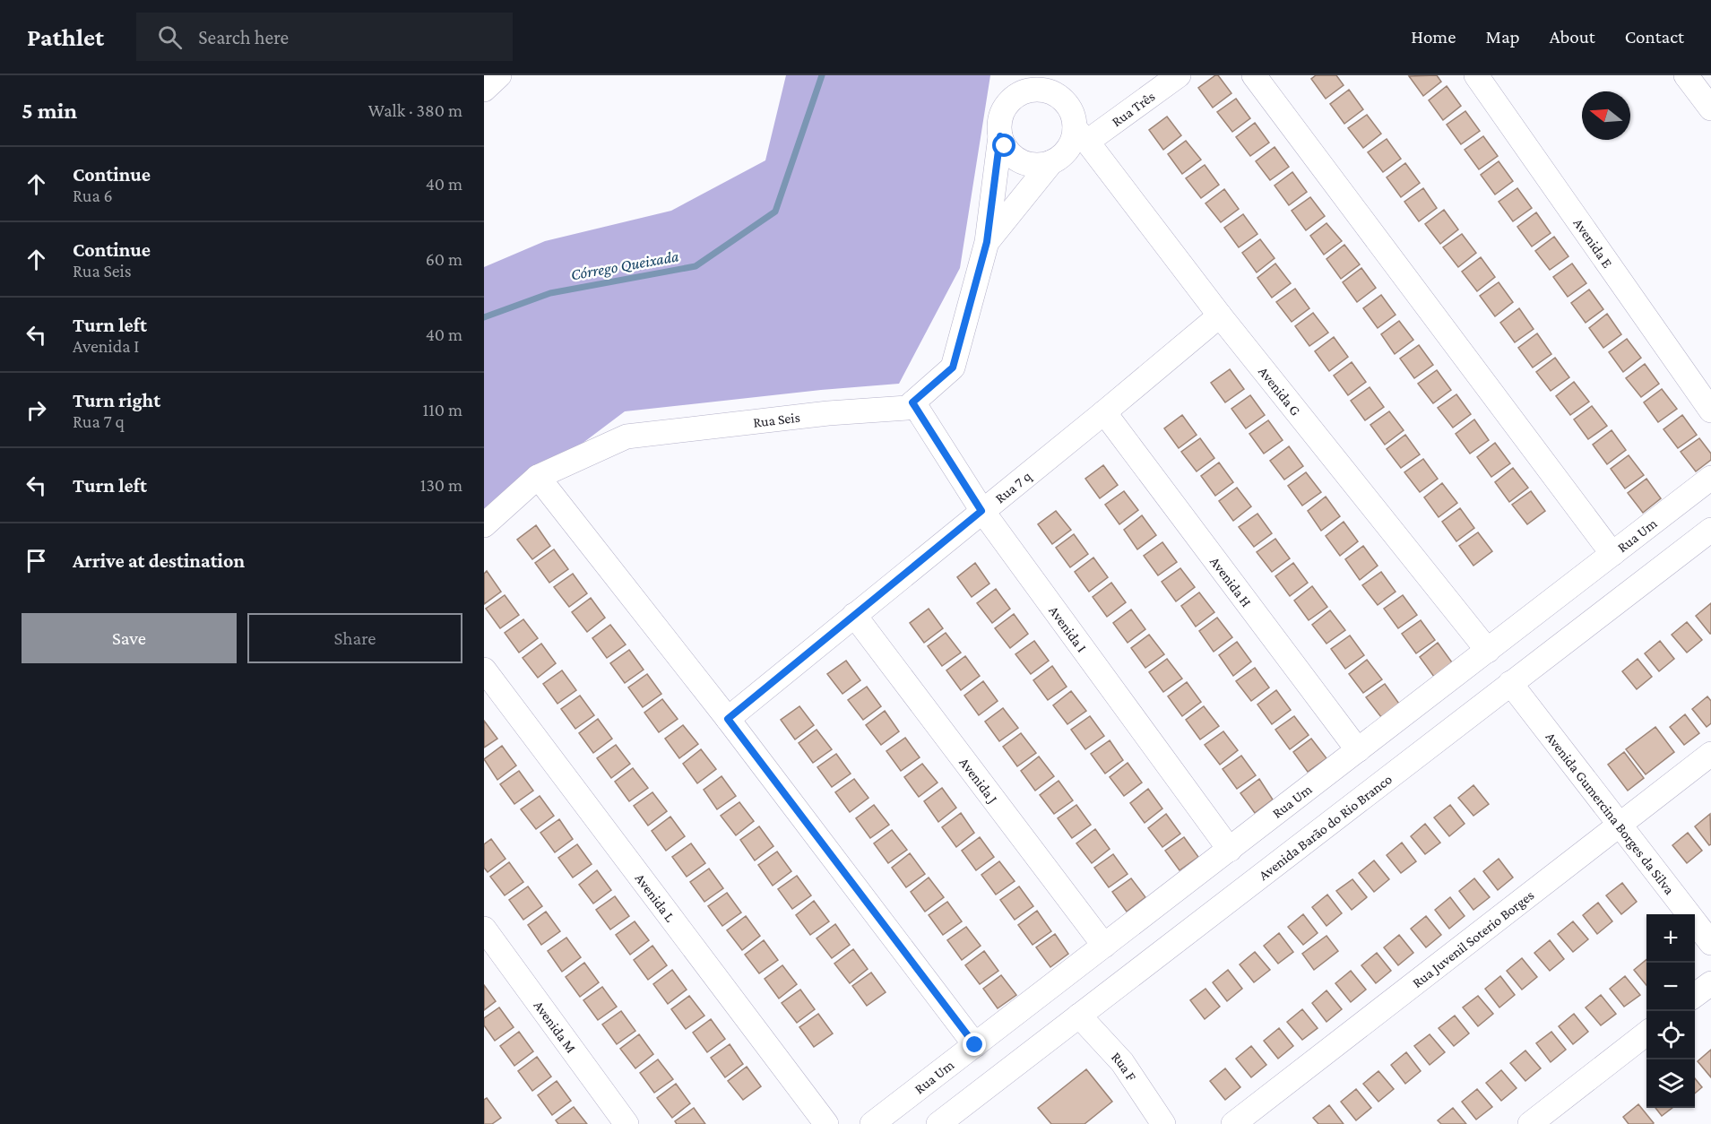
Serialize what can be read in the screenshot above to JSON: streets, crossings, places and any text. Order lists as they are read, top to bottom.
{
  "streets": {
    "street": [
      "Rua Três",
      "Avenida E",
      "Avenida G",
      "Rua Seis",
      "Rua 7 q",
      "Rua Um",
      "Avenida H",
      "Avenida I",
      "Avenida J",
      "Avenida Gumercina Borges da Silva",
      "Avenida Barão do Rio Branco",
      "Avenida L",
      "Rua Juvenil Soterio Borges",
      "Avenida M",
      "Rua F"
    ]
  },
  "crossings": [
    ["Rua Três", "Avenida G"],
    ["Rua Três", "Rua Seis"],
    ["Avenida G", "Rua Seis"],
    ["Avenida G", "Rua 7 q"],
    ["Avenida G", "Rua Um"],
    ["Rua Seis", "Avenida I"],
    ["Rua 7 q", "Avenida H"],
    ["Rua 7 q", "Avenida I"],
    ["Rua 7 q", "Avenida J"],
    ["Rua Um", "Avenida H"],
    ["Rua Um", "Avenida I"],
    ["Rua Um", "Avenida J"],
    ["Avenida Gumercina Borges da Silva", "Avenida Barão do Rio Branco"],
    ["Avenida Gumercina Borges da Silva", "Rua Juvenil Soterio Borges"],
    ["Avenida Barão do Rio Branco", "Rua F"]
  ],
  "water": ["Córrego Queixada"],
  "north": "left",
  "page": {
    "header": "Pathlet",
    "search": "Search here",
    "nav": [
      "Home",
      "Map",
      "About",
      "Contact"
    ],
    "heading": ["5 min", "Walk · 380 m"],
    "list": [
      ["Continue", "Rua 6", "40 m"],
      ["Continue", "Rua Seis", "60 m"],
      ["Turn left", "Avenida I", "40 m"],
      ["Turn right", "Rua 7 q", "110 m"],
      ["Turn left", "130 m"],
      "Arrive at destination"
    ],
    "buttons": ["Save", "Share"],
    "map_buttons": ["+", "−"]
  }
}
